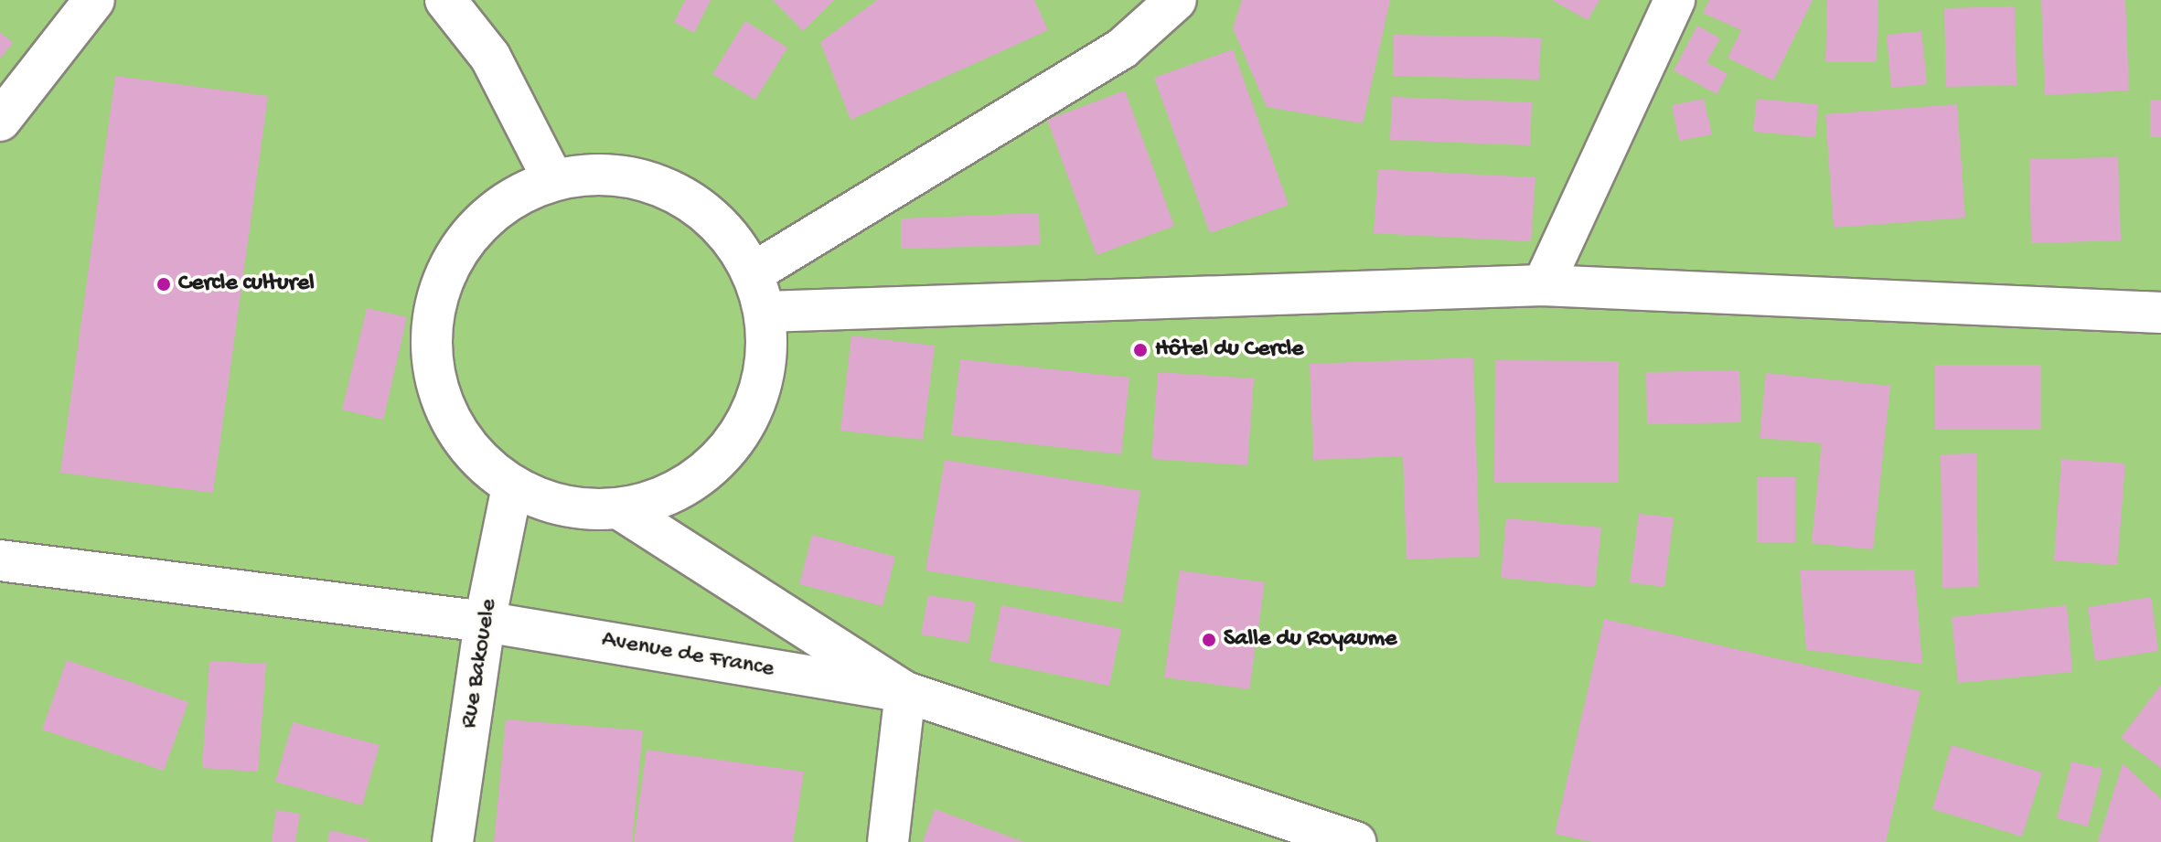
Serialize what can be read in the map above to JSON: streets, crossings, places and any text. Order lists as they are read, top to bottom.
{
  "streets": {
    "street": ["Avenue de France", "Rue Bakouele"]
  },
  "crossings": [
    ["Avenue de France", "Rue Bakouele"]
  ],
  "places": ["Cercle culturel", "Hôtel du Cercle", "Salle du Royaume"]
}
